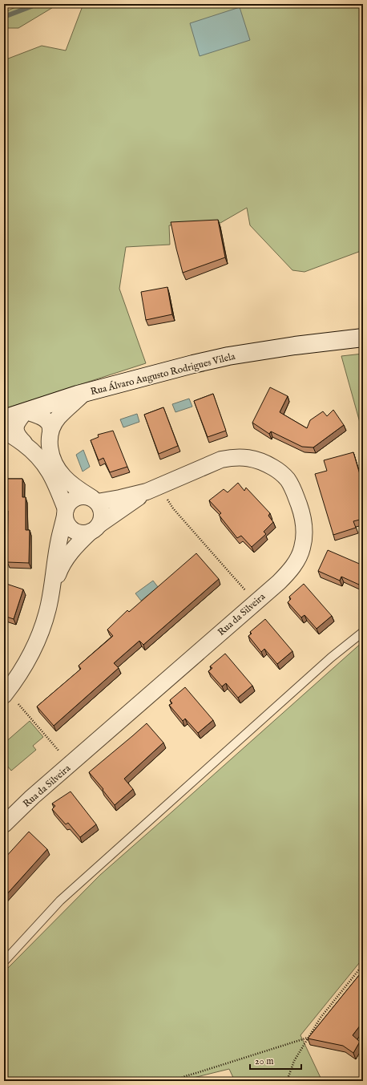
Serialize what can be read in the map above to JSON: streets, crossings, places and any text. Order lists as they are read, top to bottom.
{
  "streets": {
    "main road": ["Rua Álvaro Augusto Rodrigues Vilela"],
    "street": ["Rua da Silveira"]
  },
  "scale_bar": "20 m"
}
